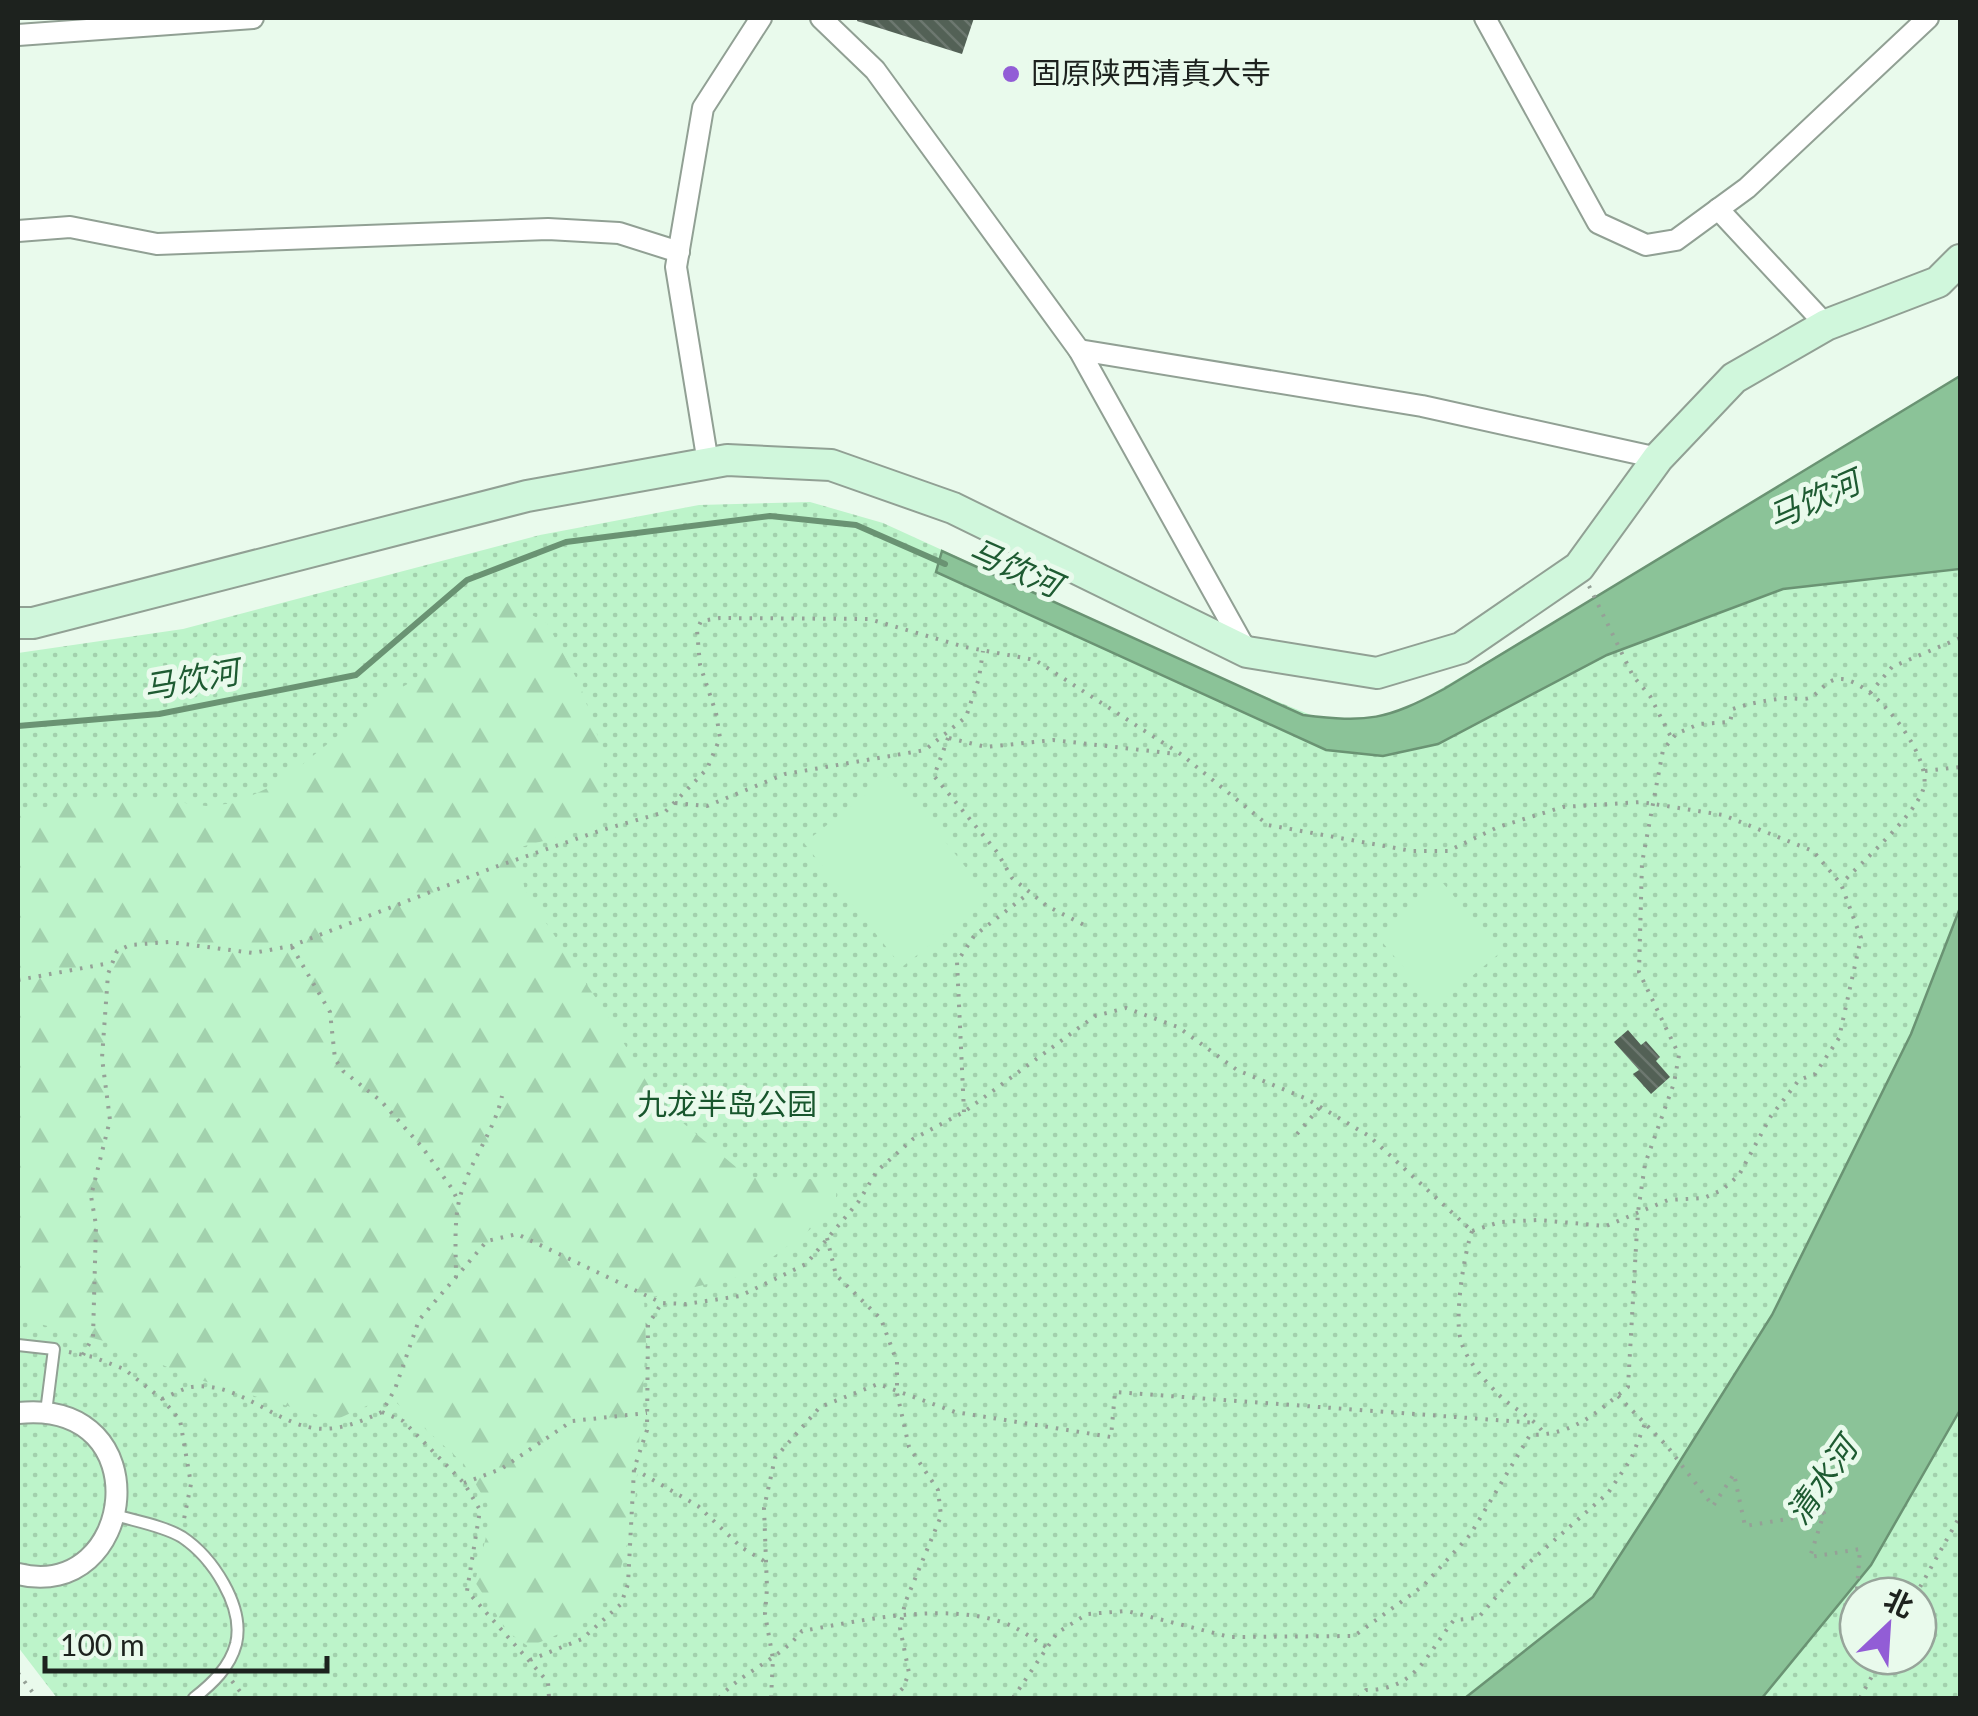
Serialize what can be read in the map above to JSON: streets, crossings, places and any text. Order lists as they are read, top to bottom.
{
  "water": ["马饮河", "清水河"],
  "parks": ["九龙半岛公园"],
  "places": ["固原陕西清真大寺"],
  "scale_bar": "100 m",
  "north": "top right"
}
